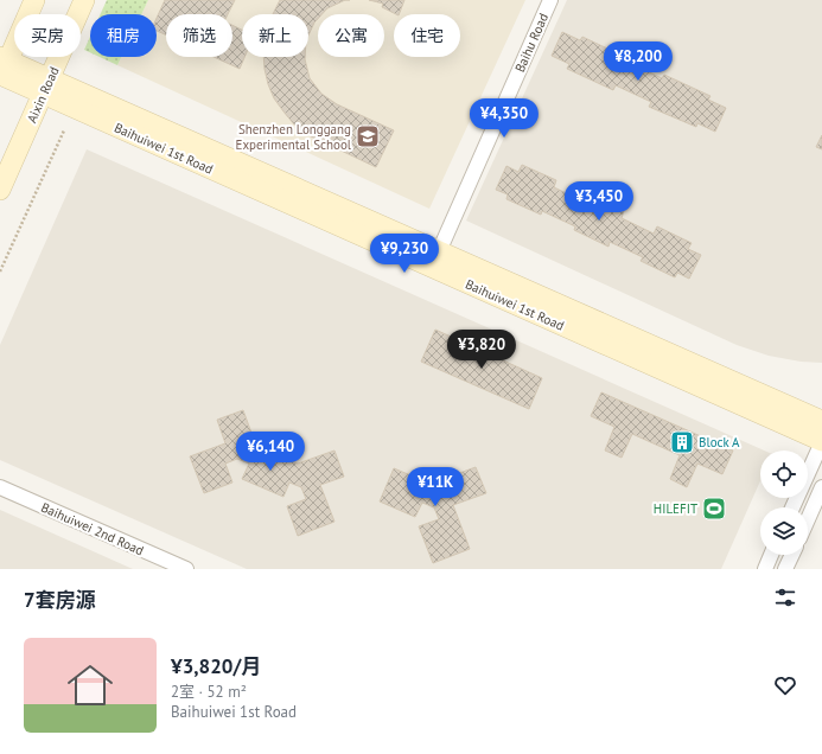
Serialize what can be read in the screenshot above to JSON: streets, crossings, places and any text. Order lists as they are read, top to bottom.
{
  "streets": {
    "street": [
      "Baihu Road",
      "Aixin Road",
      "Baihuiwei 1st Road",
      "Baihuiwei 2nd Road"
    ]
  },
  "crossings": [
    ["Baihu Road", "Baihuiwei 1st Road"],
    ["Aixin Road", "Baihuiwei 1st Road"]
  ],
  "places": {
    "school or university": ["Shenzhen Longgang Experimental School"],
    "building": ["Block A"],
    "sports": ["HILEFIT"]
  },
  "page": {
    "chip": [
      "买房",
      "租房",
      "筛选",
      "新上",
      "公寓",
      "住宅"
    ],
    "price": [
      "¥8,200",
      "¥4,350",
      "¥3,450",
      "¥9,230",
      "¥3,820",
      "¥6,140",
      "¥11K"
    ],
    "heading": "7套房源",
    "list": [
      {
        "name": "¥3,820/月",
        "note": "2室 · 52 m² · Baihuiwei 1st Road"
      }
    ]
  }
}
